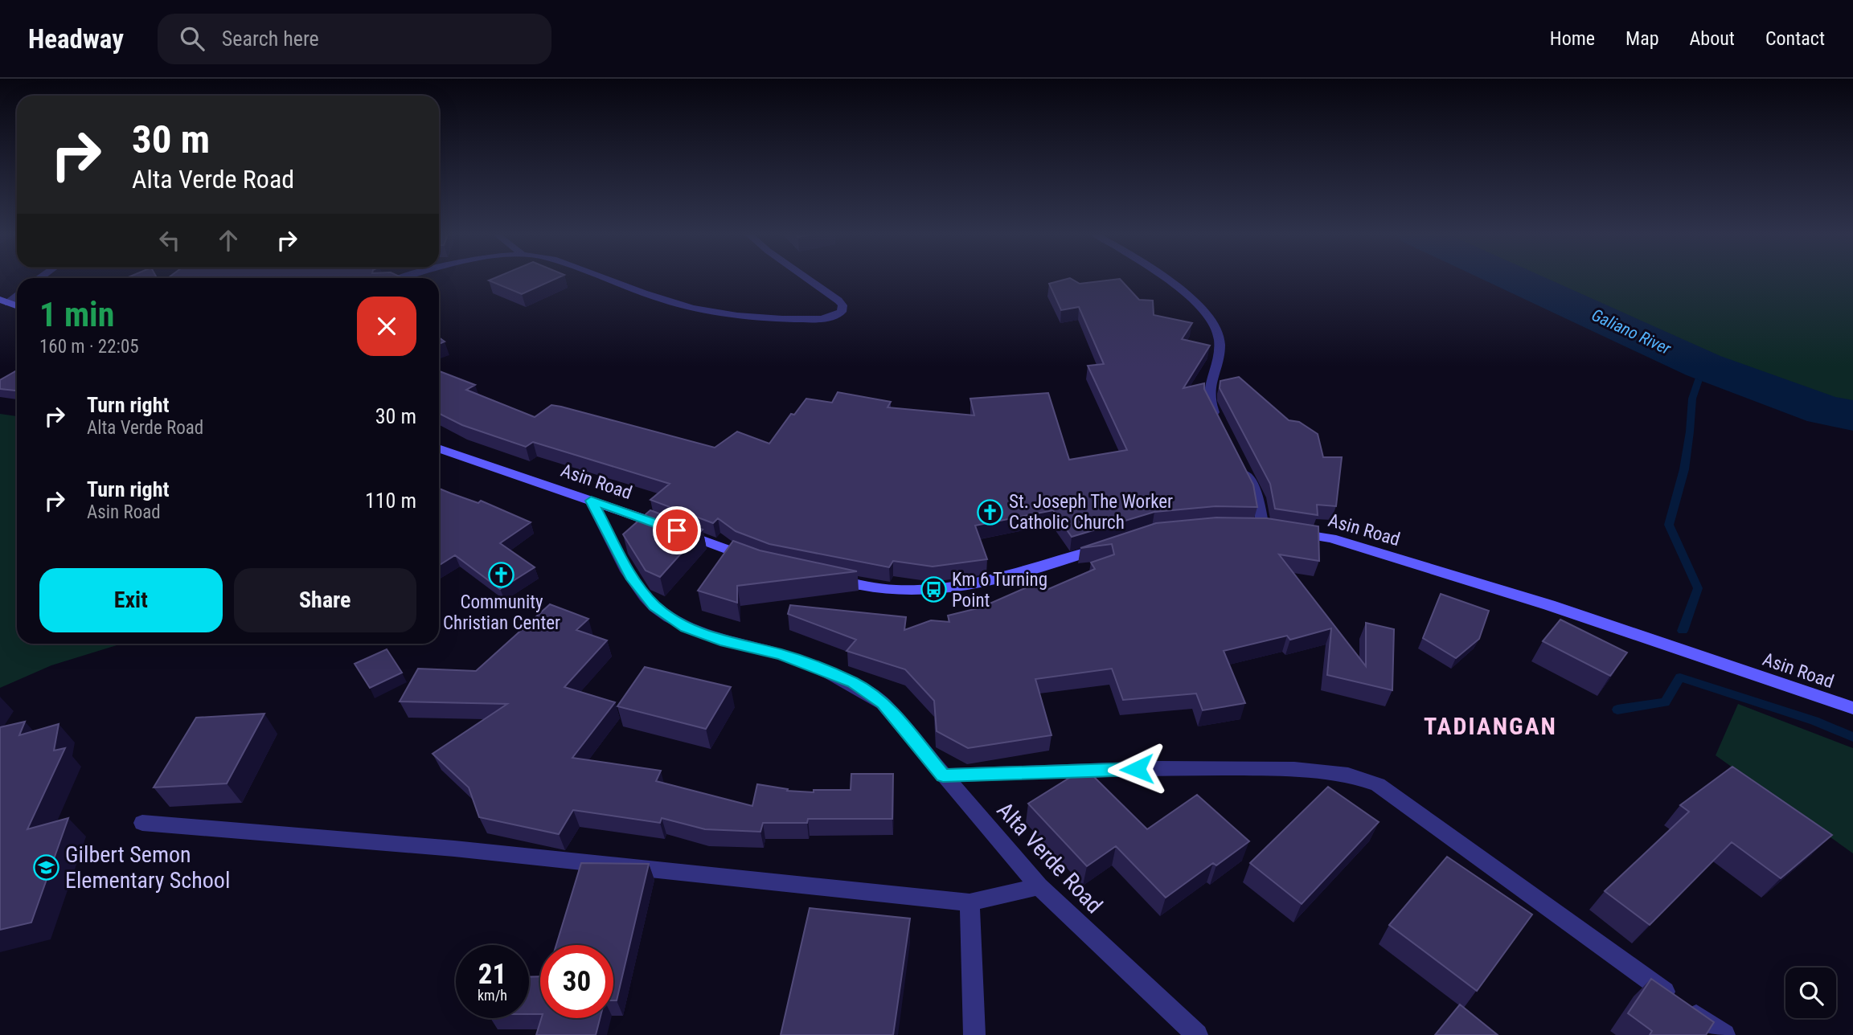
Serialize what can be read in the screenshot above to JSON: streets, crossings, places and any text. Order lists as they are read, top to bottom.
{
  "streets": {
    "main road": ["Asin Road"],
    "street": ["Alta Verde Road"]
  },
  "crossings": [
    ["Asin Road", "Alta Verde Road"]
  ],
  "districts": ["TADIANGAN"],
  "water": ["Galiano River"],
  "places": {
    "church": ["St. Joseph The Worker Catholic Church", "Community Christian Center"],
    "bus stop": ["Km 6 Turning Point"],
    "school or university": ["Gilbert Semon Elementary School"]
  },
  "page": {
    "header": "Headway",
    "search": "Search here",
    "nav": [
      "Home",
      "Map",
      "About",
      "Contact"
    ],
    "turn": ["30 m", "Alta Verde Road"],
    "heading": ["1 min", "160 m · 22:05"],
    "list": [
      {
        "name": "Turn right",
        "note": "Alta Verde Road",
        "value": "30 m"
      },
      {
        "name": "Turn right",
        "note": "Asin Road",
        "value": "110 m"
      }
    ],
    "buttons": ["Exit", "Share"],
    "speed": "21 km/h",
    "limit": "30"
  }
}
